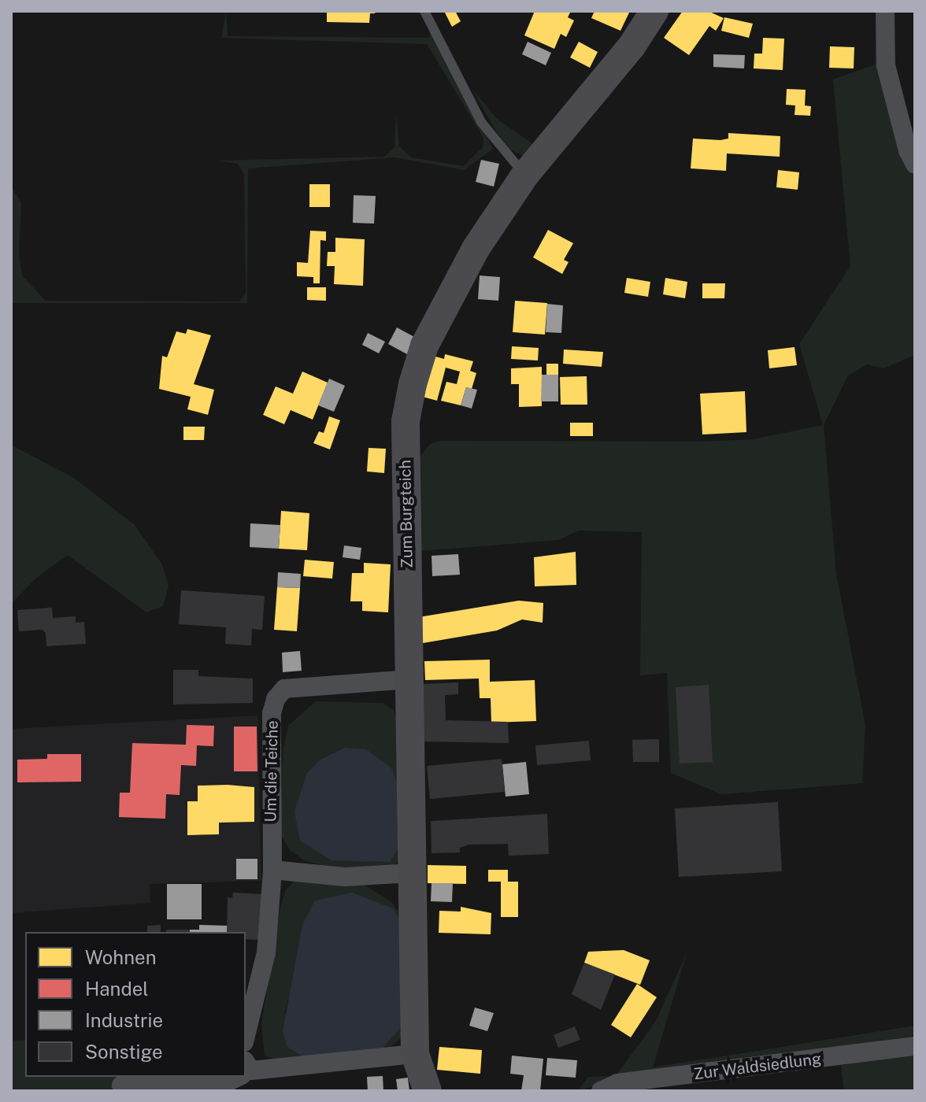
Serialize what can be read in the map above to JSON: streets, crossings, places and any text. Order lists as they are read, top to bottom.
{
  "streets": {
    "street": ["Zum Burgteich", "Um die Teiche", "Zur Waldsiedlung"]
  },
  "crossings": [
    ["Zum Burgteich", "Um die Teiche"]
  ],
  "legend": [
    "Wohnen",
    "Handel",
    "Industrie",
    "Sonstige"
  ]
}
